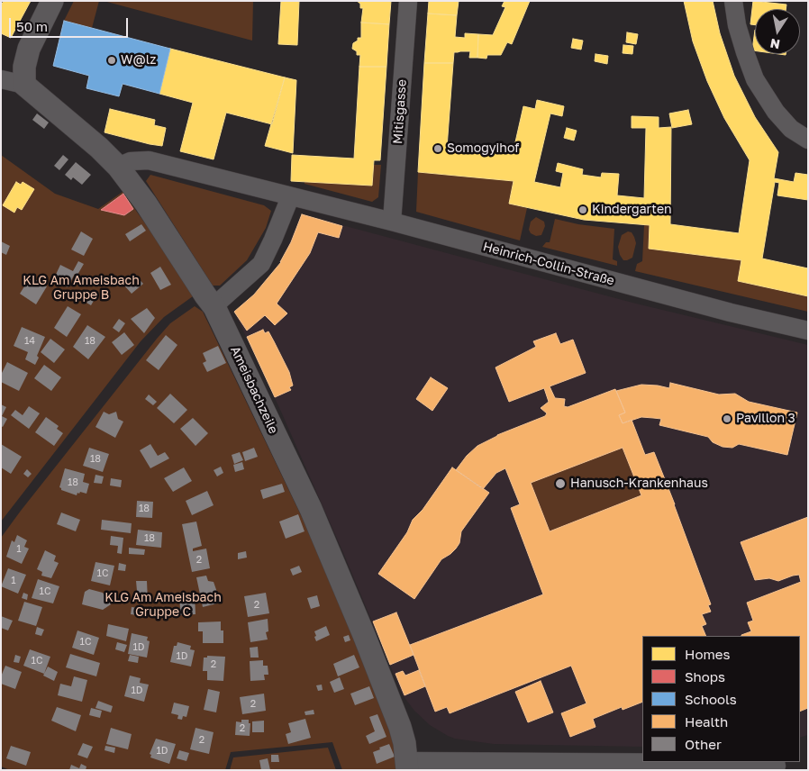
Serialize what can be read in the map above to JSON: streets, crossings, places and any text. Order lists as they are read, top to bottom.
{
  "streets": {
    "street": ["Mitisgasse", "Heinrich-Collin-Straße", "Ameisbachzeile"]
  },
  "crossings": [
    ["Mitisgasse", "Heinrich-Collin-Straße"],
    ["Heinrich-Collin-Straße", "Ameisbachzeile"]
  ],
  "parks": ["KLG Am Ameisbach Gruppe B", "KLG Am Ameisbach Gruppe C"],
  "places": [
    "W@lz",
    "Somogyihof",
    "Kindergarten",
    "Pavillon 3",
    "Hanusch-Krankenhaus"
  ],
  "house_numbers": [
    "14",
    "18",
    "18",
    "18",
    "18",
    "18",
    "1",
    "2",
    "1C",
    "1",
    "1C",
    "2",
    "1C",
    "1D",
    "1D",
    "1C",
    "2",
    "1D",
    "2",
    "2",
    "2",
    "1D"
  ],
  "legend": [
    "Homes",
    "Shops",
    "Schools",
    "Health",
    "Other"
  ],
  "scale_bar": "50 m",
  "north": "bottom"
}
